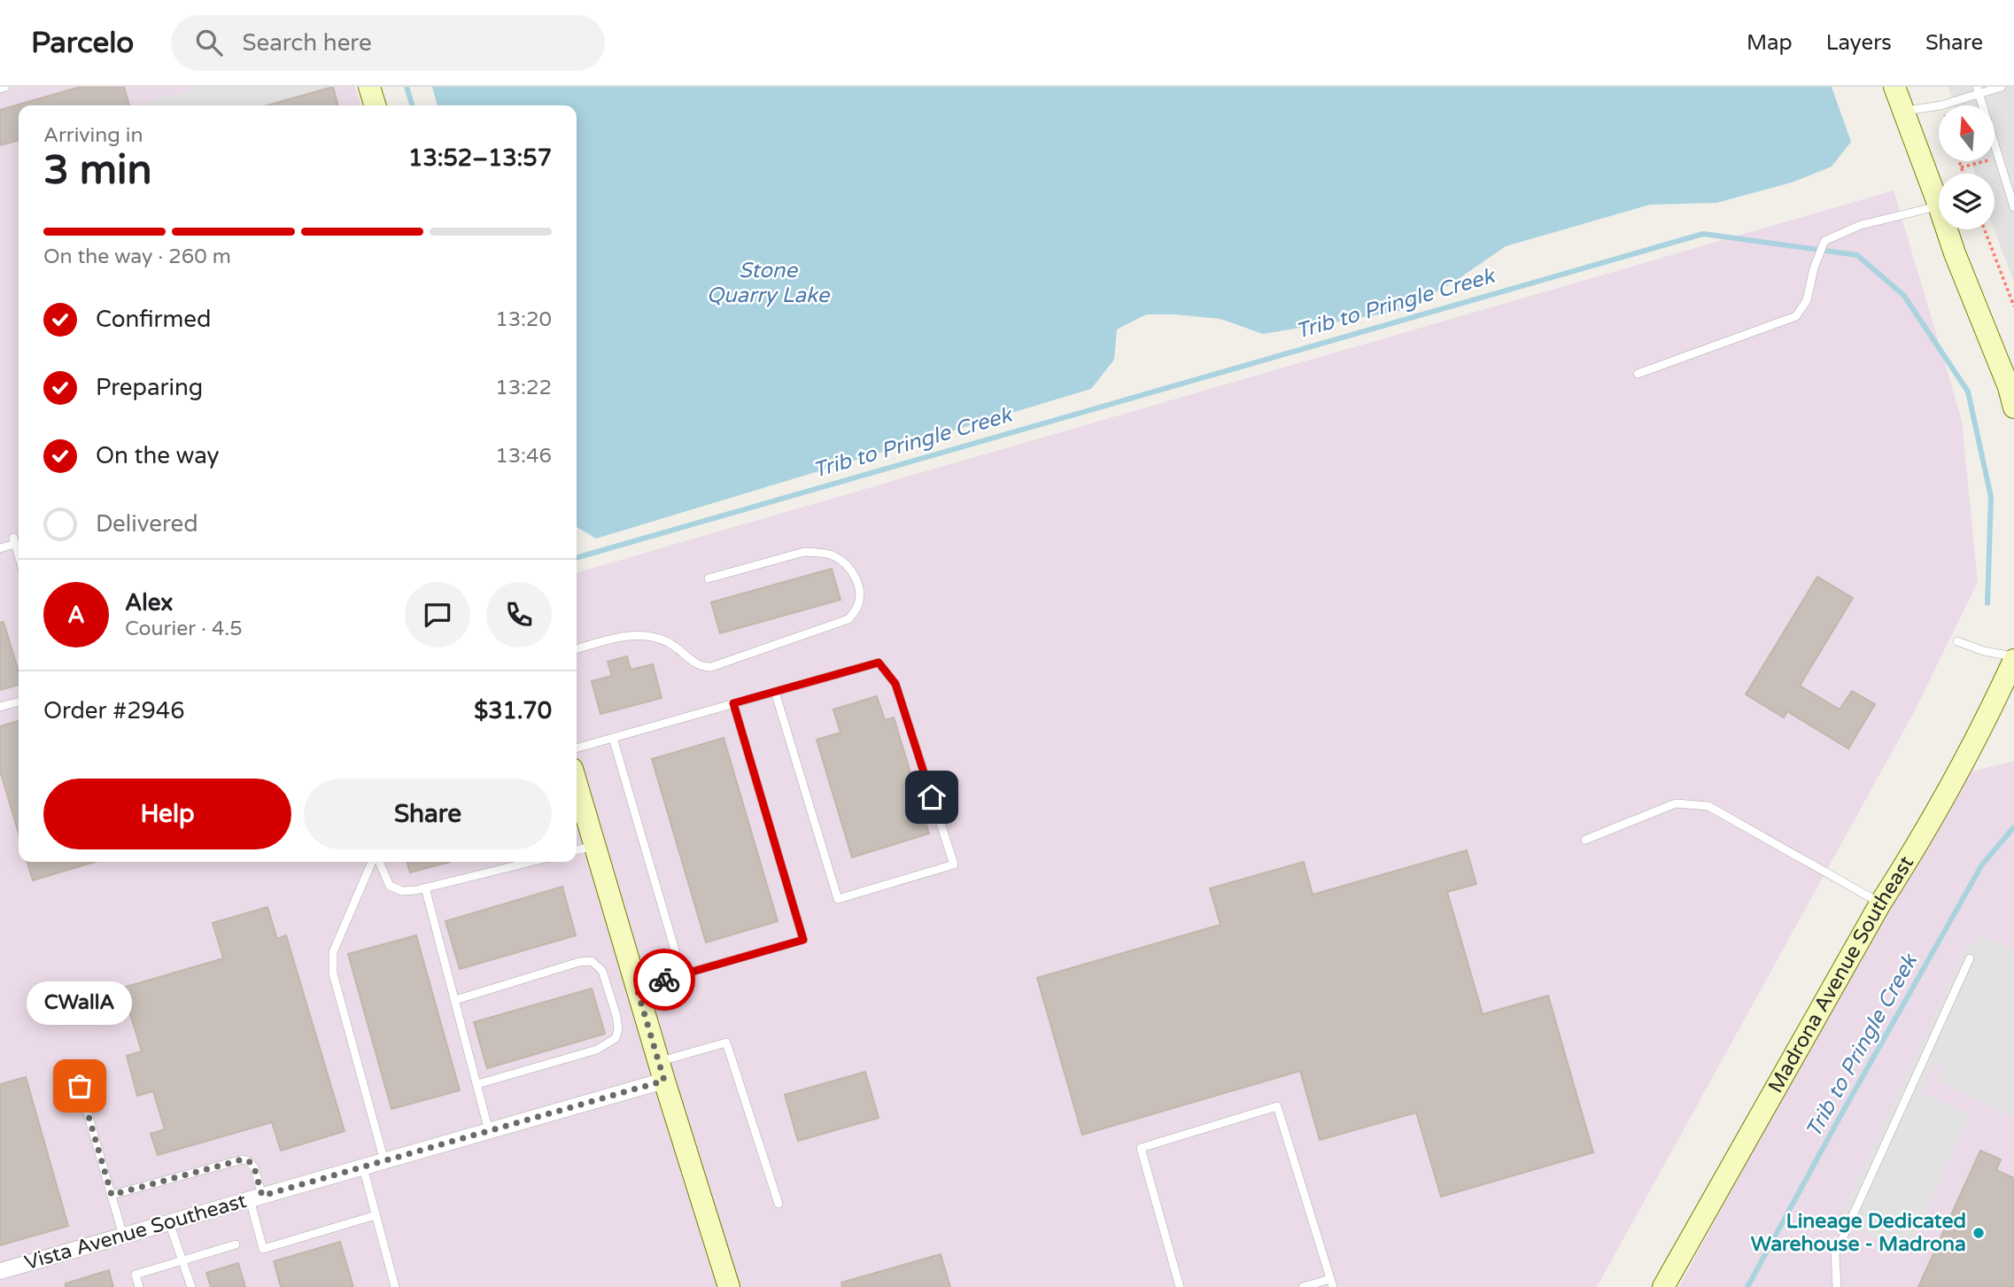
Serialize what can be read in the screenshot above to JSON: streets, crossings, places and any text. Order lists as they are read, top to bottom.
{
  "streets": {
    "main road": ["Madrona Avenue Southeast"],
    "street": ["Vista Avenue Southeast"]
  },
  "water": ["Stone Quarry Lake", "Trib to Pringle Creek"],
  "places": ["CWallA", "Lineage Dedicated Warehouse - Madrona"],
  "north": "top",
  "page": {
    "header": "Parcelo",
    "search": "Search here",
    "nav": ["Map", "Layers", "Share"],
    "heading": ["3 min", "Arriving in", "13:52–13:57"],
    "panel": [
      "Alex",
      "Courier · 4.5",
      "Order #2946",
      "$31.70"
    ],
    "bar": "On the way · 260 m",
    "list": [
      ["Confirmed", "13:20"],
      ["Preparing", "13:22"],
      ["On the way", "13:46"],
      "Delivered"
    ],
    "round": "A",
    "buttons": ["Help", "Share"],
    "bubble": "CWallA"
  }
}
